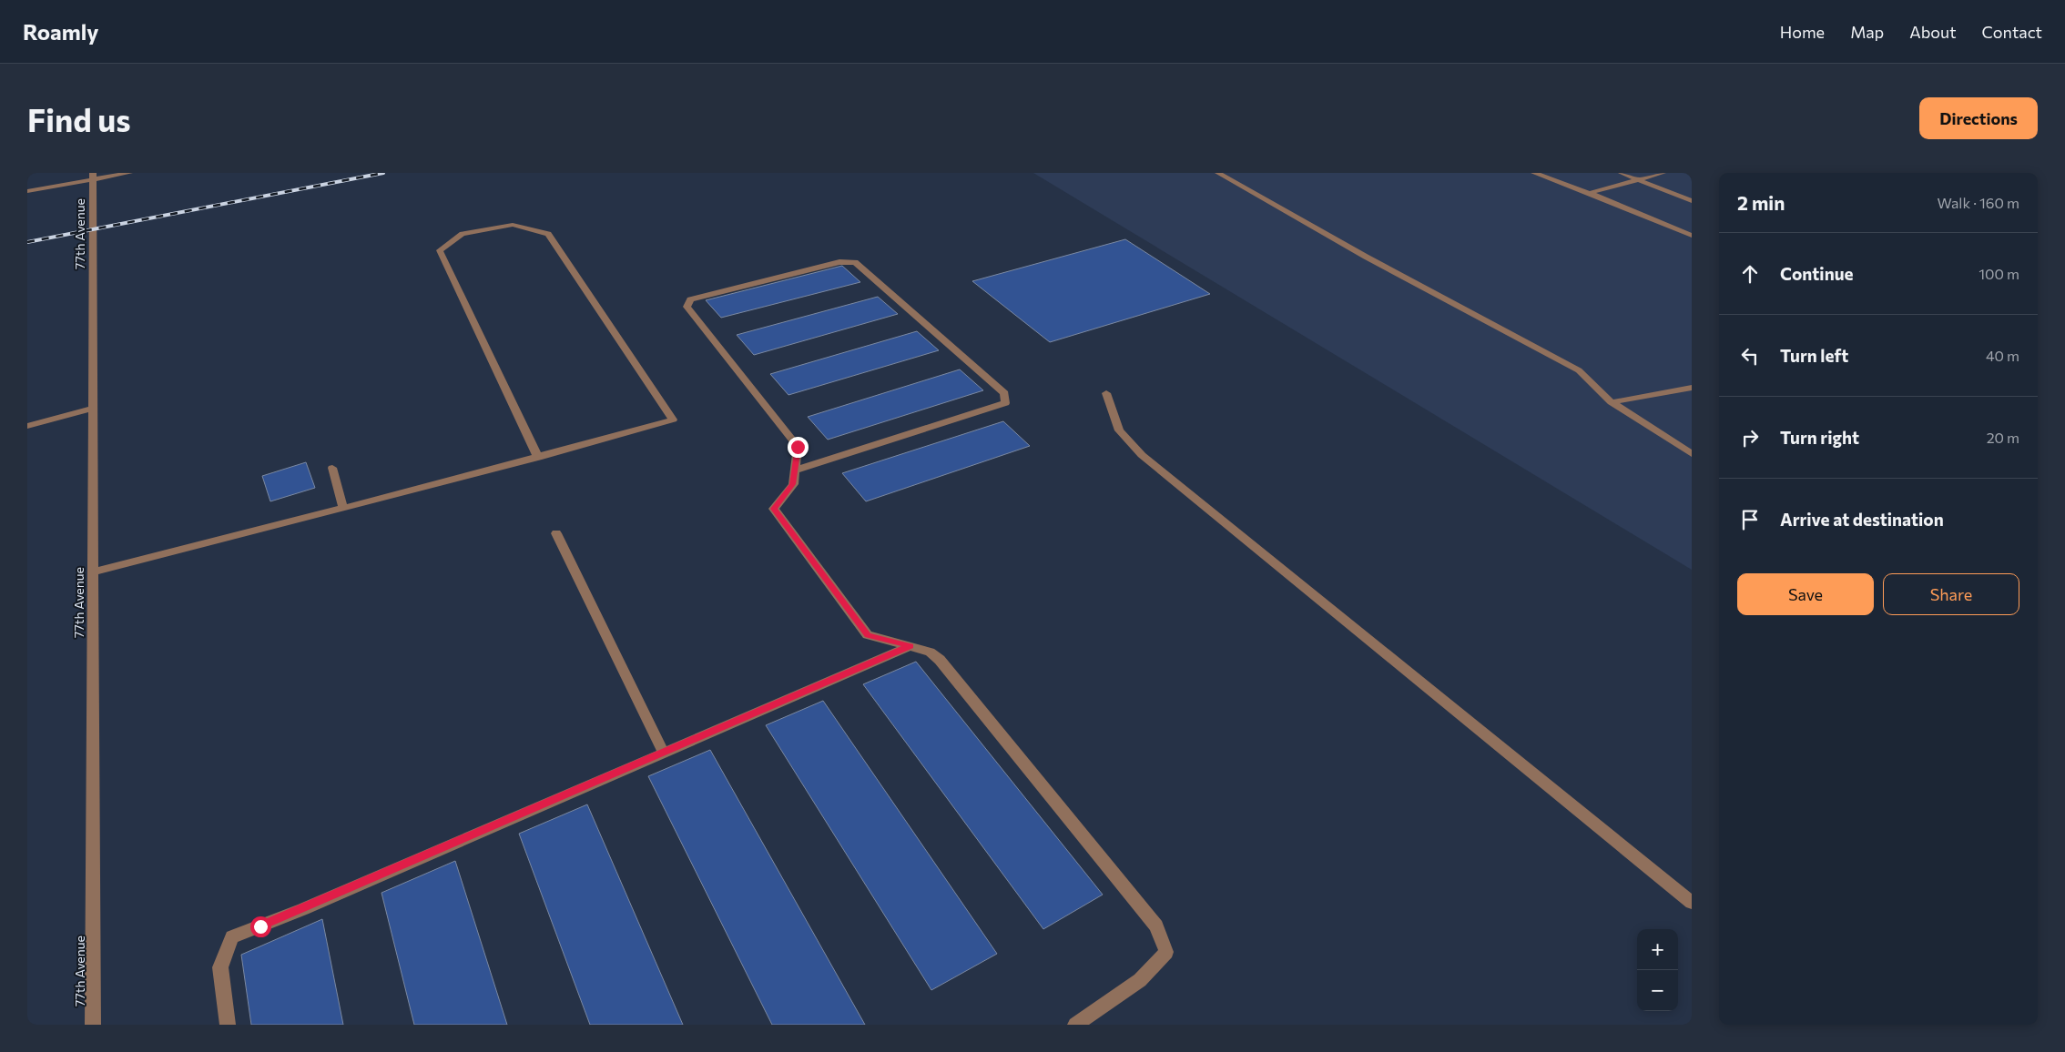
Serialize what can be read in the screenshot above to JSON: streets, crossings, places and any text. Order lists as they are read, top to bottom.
{
  "streets": {
    "street": ["77th Avenue"]
  },
  "page": {
    "header": "Roamly",
    "nav": [
      "Home",
      "Map",
      "About",
      "Contact"
    ],
    "buttons": [
      "Directions",
      ["Save", "Share"]
    ],
    "title": "Find us",
    "heading": ["2 min", "Walk · 160 m"],
    "list": [
      ["Continue", "100 m"],
      ["Turn left", "40 m"],
      ["Turn right", "20 m"],
      "Arrive at destination"
    ],
    "map_buttons": ["+", "−"]
  }
}
